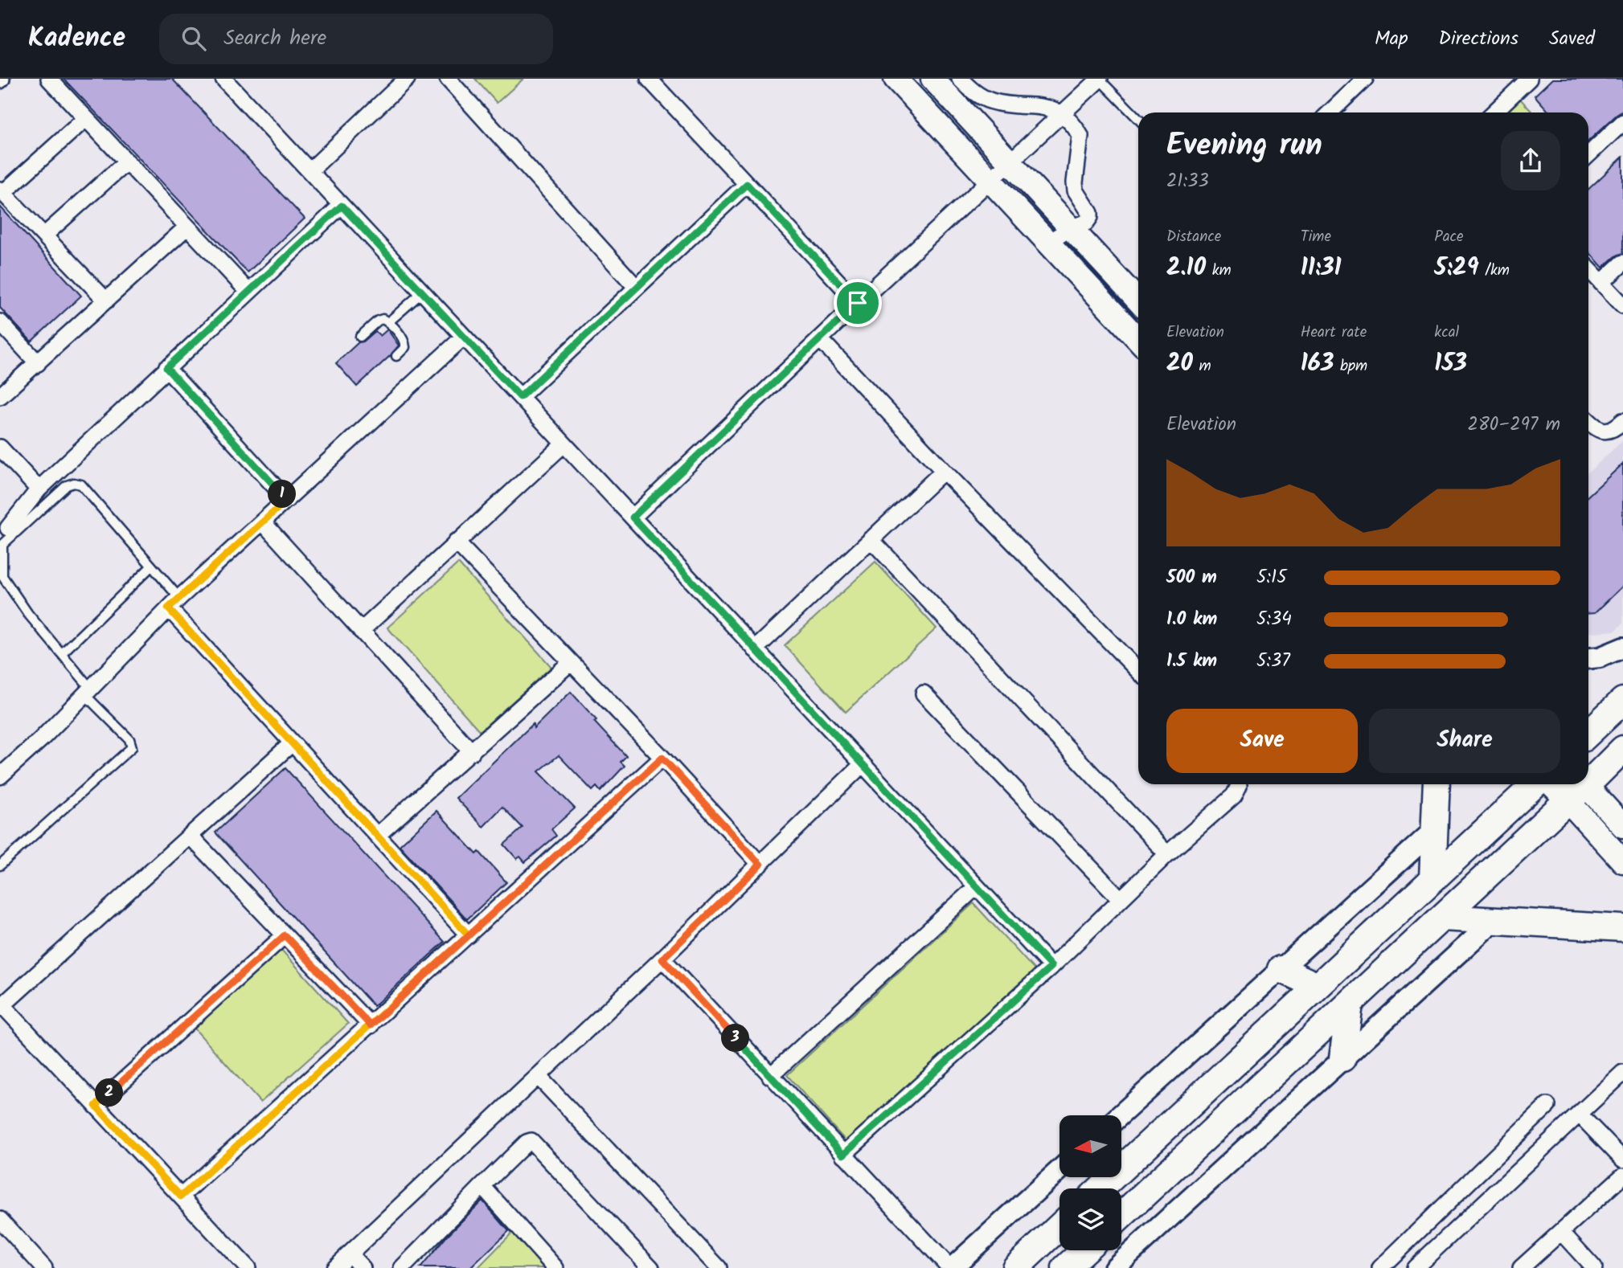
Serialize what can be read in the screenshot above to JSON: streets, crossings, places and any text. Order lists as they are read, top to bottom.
{
  "north": "left",
  "page": {
    "header": "Kadence",
    "search": "Search here",
    "nav": ["Map", "Directions", "Saved"],
    "heading": ["Evening run", "21:33"],
    "stats": [
      ["Distance", "2.10 km"],
      ["Time", "11:31"],
      ["Pace", "5:29 /km"],
      ["Elevation", "20 m"],
      ["Heart rate", "163 bpm"],
      ["kcal", "153"]
    ],
    "chart": ["Elevation", "280–297 m"],
    "pins": ["1", "3", "2"],
    "list": [
      {
        "name": "500 m",
        "note": "5:15"
      },
      {
        "name": "1.0 km",
        "note": "5:34"
      },
      {
        "name": "1.5 km",
        "note": "5:37"
      }
    ],
    "buttons": ["Save", "Share"]
  }
}
